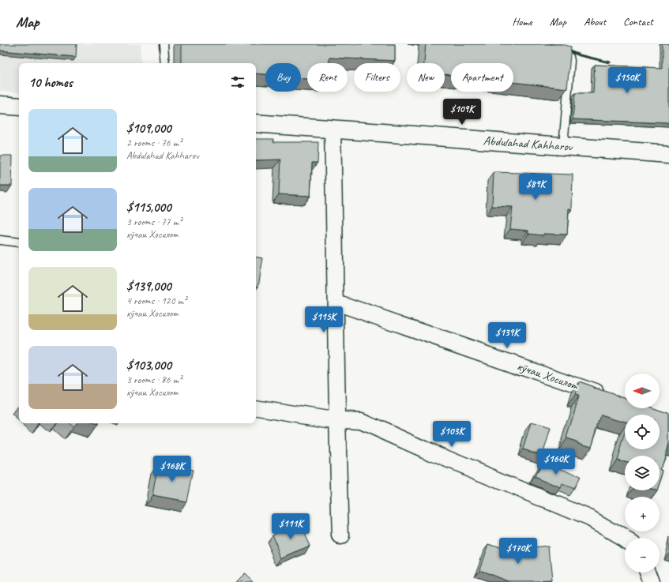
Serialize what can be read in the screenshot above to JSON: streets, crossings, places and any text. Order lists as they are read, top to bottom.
{
  "streets": {
    "main road": ["Abdulahad Kahharov"],
    "street": ["кӯчаи Хосилот"]
  },
  "north": "left",
  "page": {
    "header": "Map",
    "nav": [
      "Home",
      "Map",
      "About",
      "Contact"
    ],
    "chip": [
      "Buy",
      "Rent",
      "Filters",
      "New",
      "Apartment"
    ],
    "heading": "10 homes",
    "price": [
      "$150K",
      "$109K",
      "$89K",
      "$115K",
      "$139K",
      "$103K",
      "$160K",
      "$168K",
      "$111K",
      "$170K"
    ],
    "list": [
      {
        "name": "$109,000",
        "note": "2 rooms · 76 m² · Abdulahad Kahharov"
      },
      {
        "name": "$115,000",
        "note": "3 rooms · 77 m² · кӯчаи Хосилот"
      },
      {
        "name": "$139,000",
        "note": "4 rooms · 120 m² · кӯчаи Хосилот"
      },
      {
        "name": "$103,000",
        "note": "3 rooms · 86 m² · кӯчаи Хосилот"
      }
    ],
    "map_buttons": ["+", "−"]
  }
}
